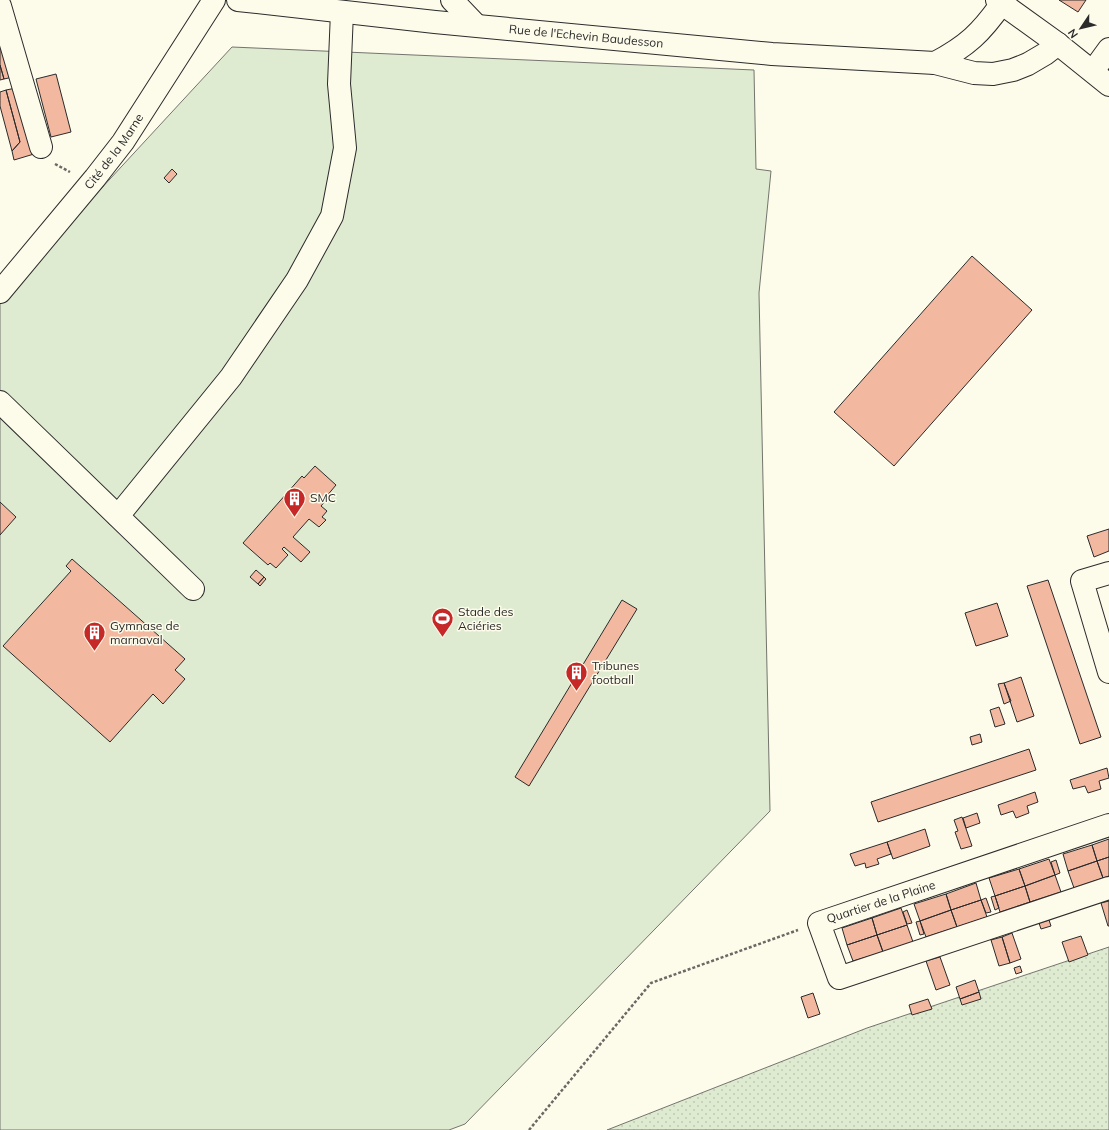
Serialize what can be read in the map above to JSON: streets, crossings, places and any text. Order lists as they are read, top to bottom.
{
  "streets": {
    "street": ["Rue de l'Echevin Baudesson", "Cité de la Marne", "Quartier de la Plaine"]
  },
  "places": {
    "building": ["SMC", "Gymnase de marnaval", "Tribunes football"],
    "sports": ["Stade des Aciéries"]
  },
  "north": "bottom left"
}
